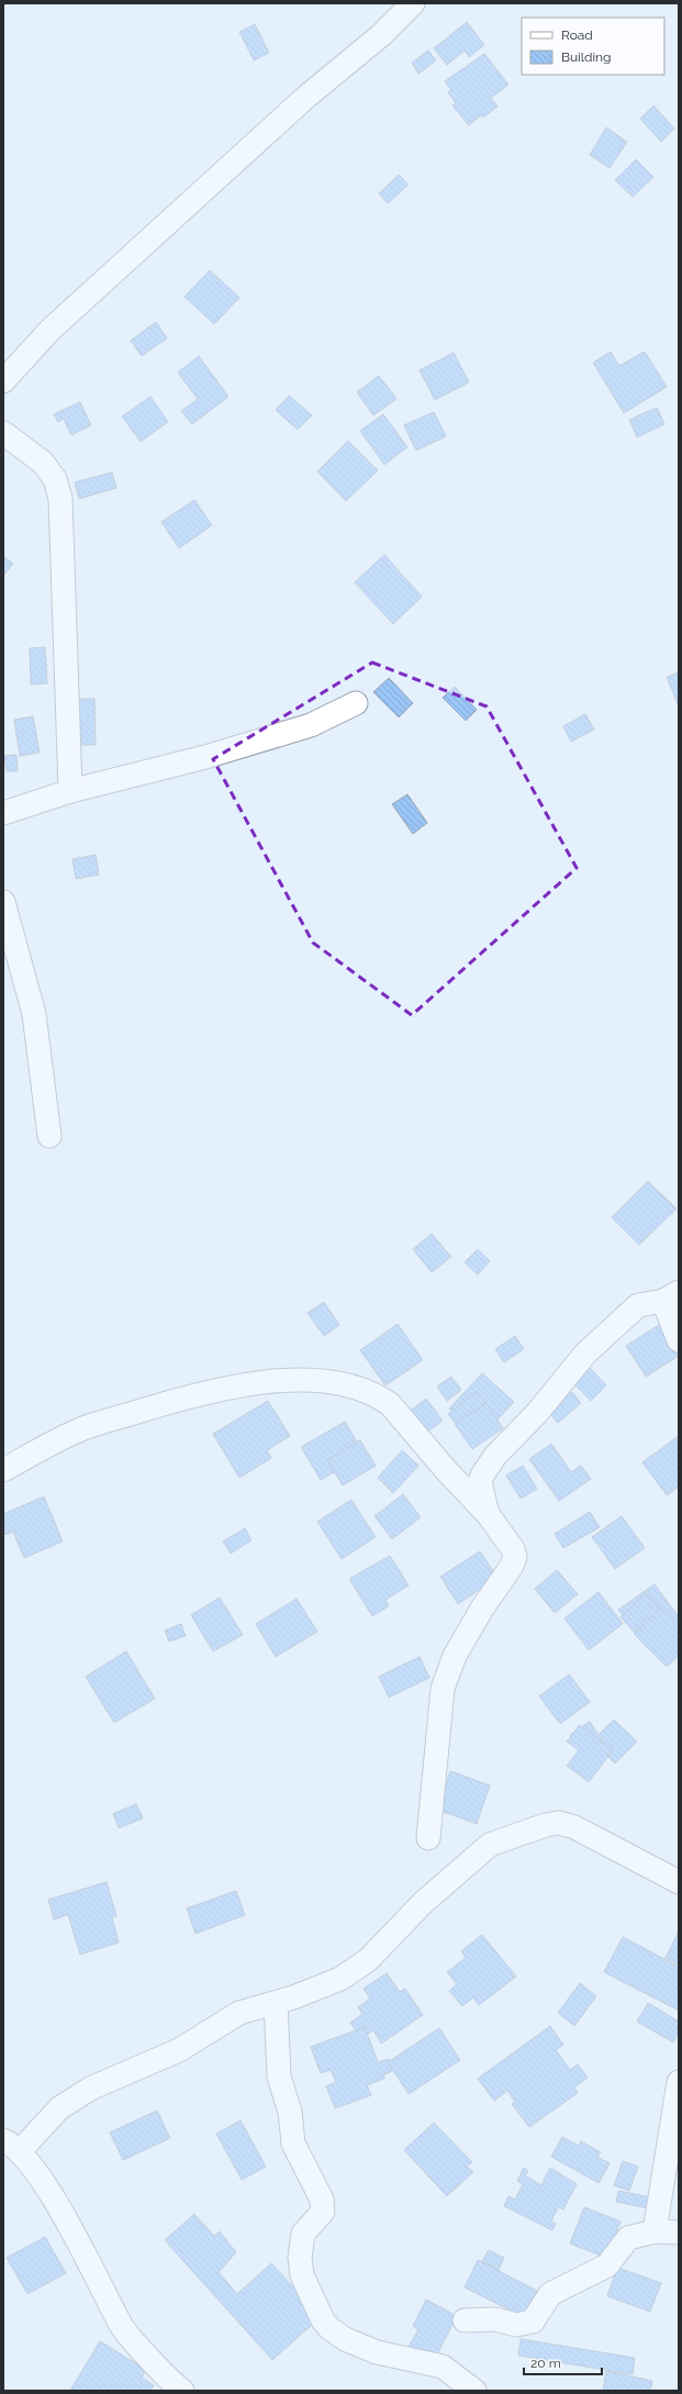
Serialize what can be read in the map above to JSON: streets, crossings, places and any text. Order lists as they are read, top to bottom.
{
  "legend": ["Road", "Building"],
  "scale_bar": "20 m"
}
